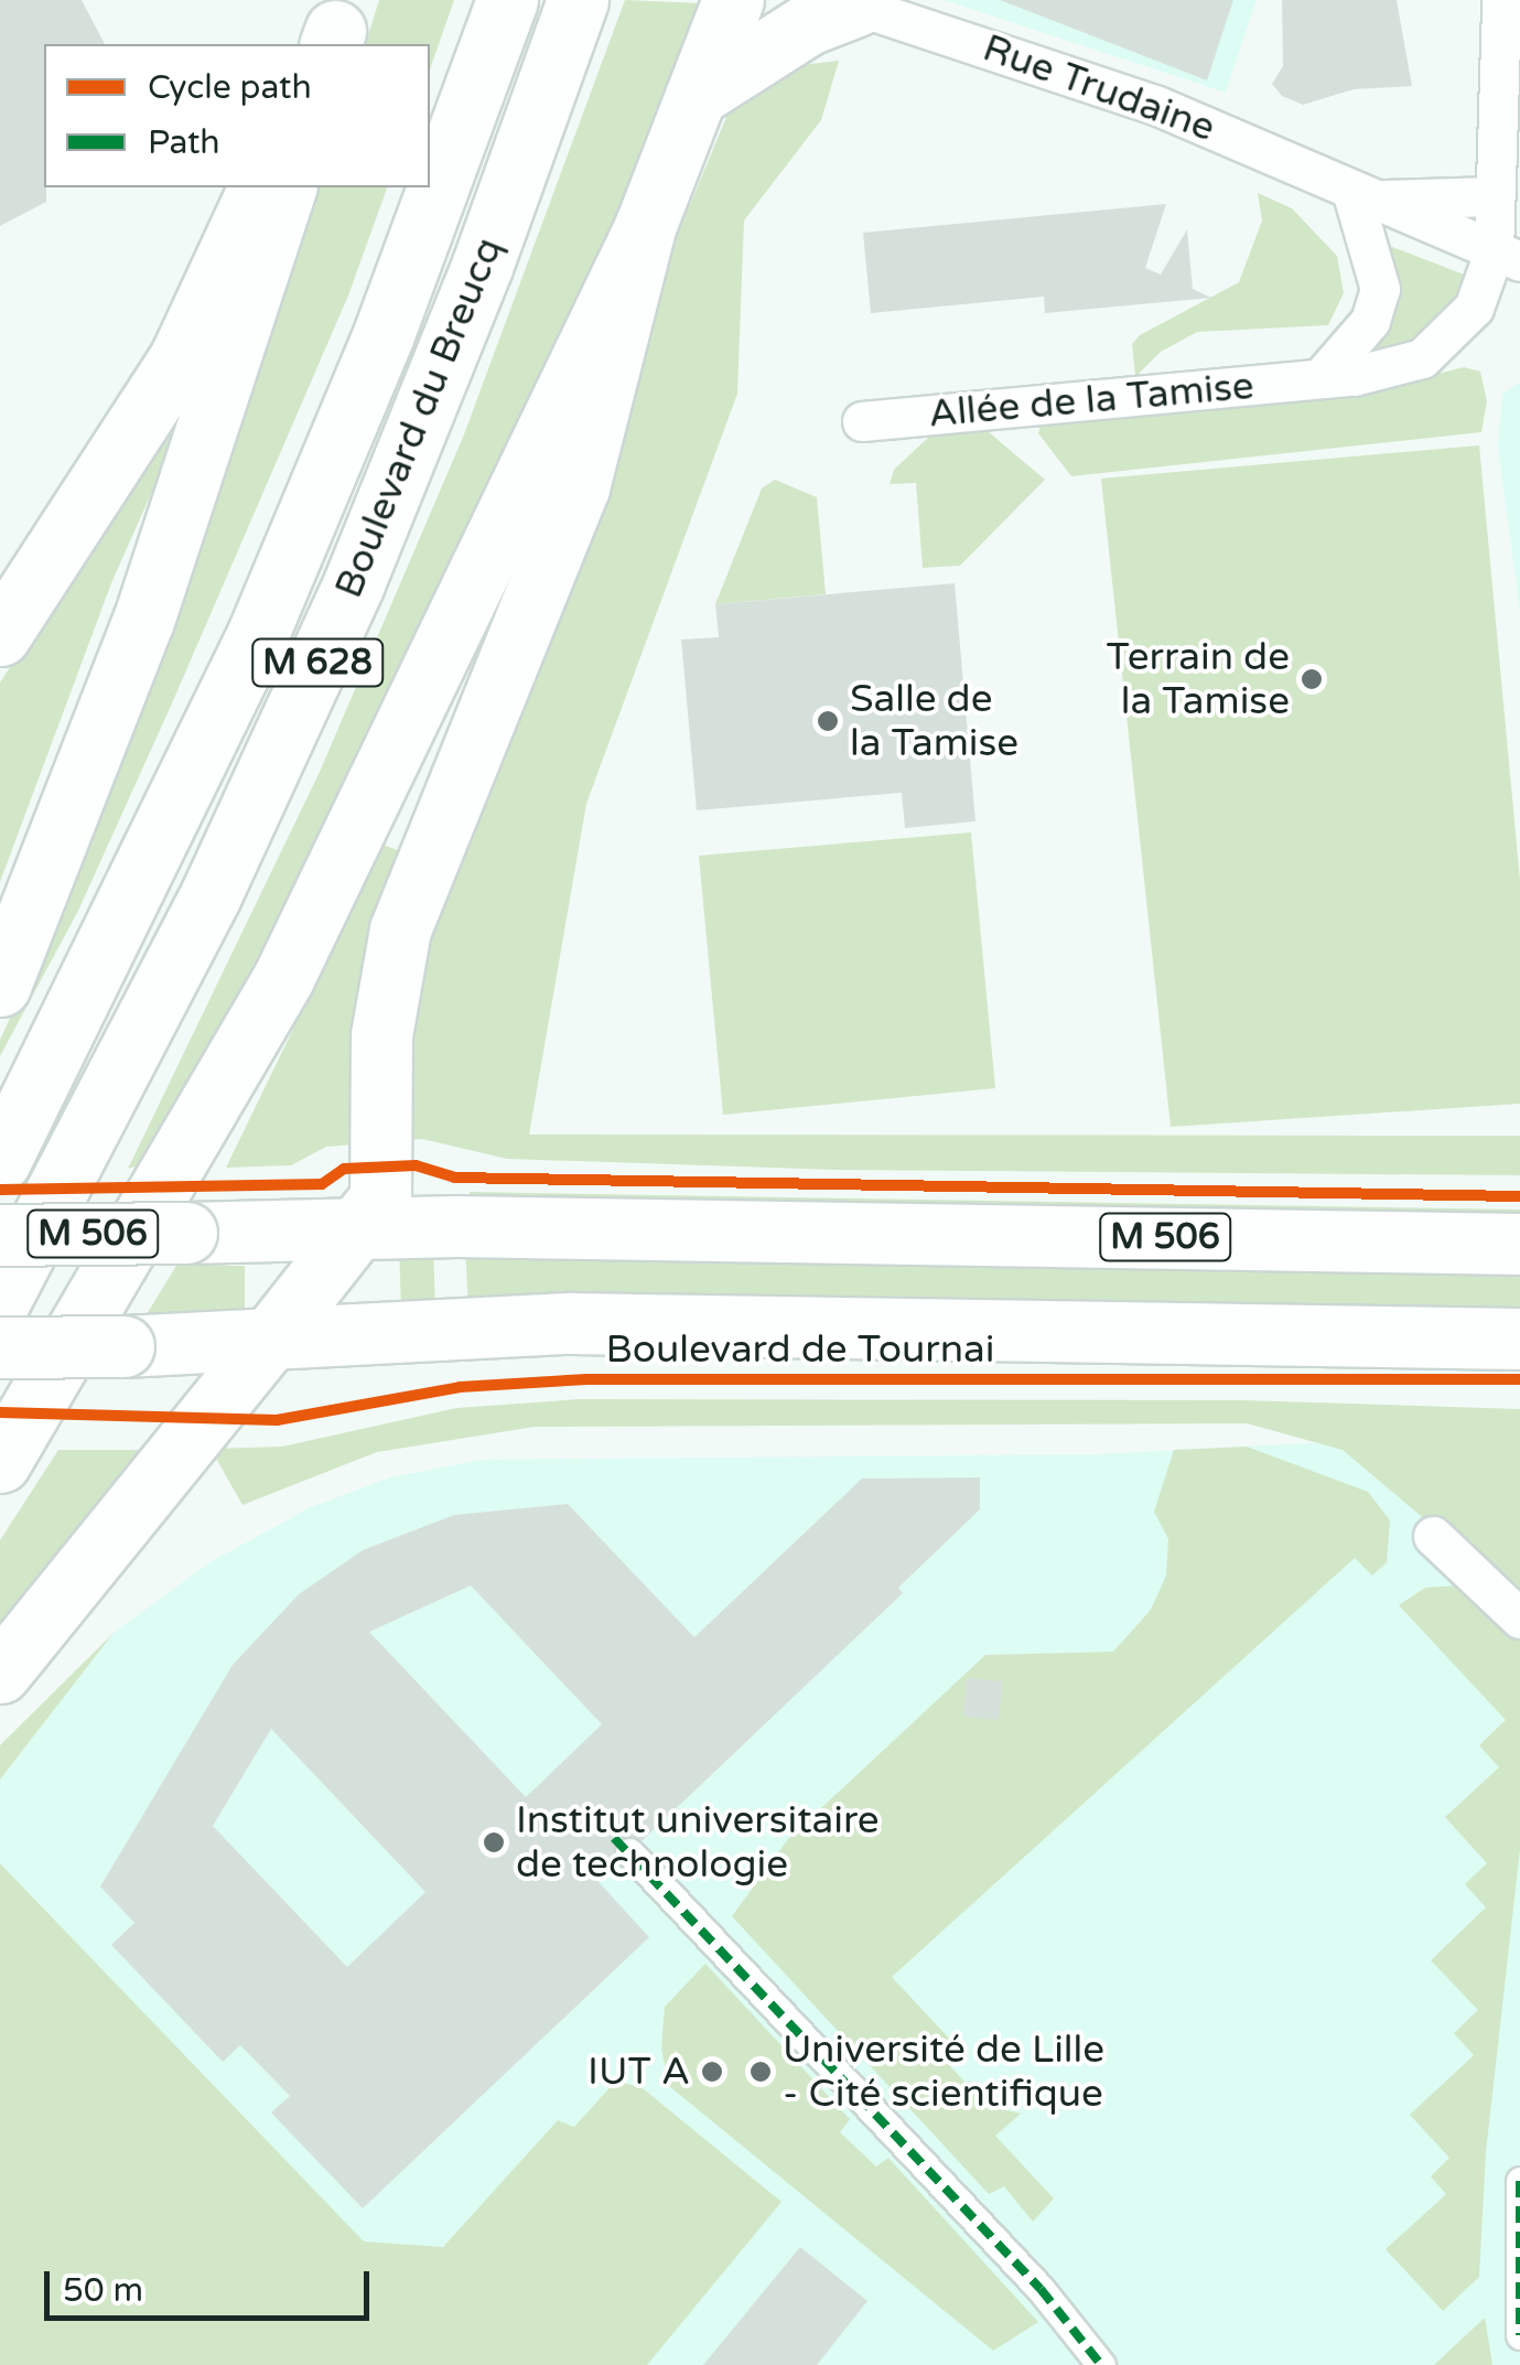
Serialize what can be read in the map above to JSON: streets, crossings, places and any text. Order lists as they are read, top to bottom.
{
  "streets": {
    "main road": [
      "Boulevard du Breucq",
      "M 628",
      "M 506",
      "Boulevard de Tournai"
    ],
    "street": ["Rue Trudaine", "Allée de la Tamise"]
  },
  "crossings": [
    ["Rue Trudaine", "Allée de la Tamise"]
  ],
  "places": [
    "Terrain de la Tamise",
    "Salle de la Tamise",
    "Institut universitaire de technologie",
    "IUT A",
    "Université de Lille ‐ Cité scientifique"
  ],
  "legend": ["Cycle path", "Path"],
  "scale_bar": "50 m"
}
